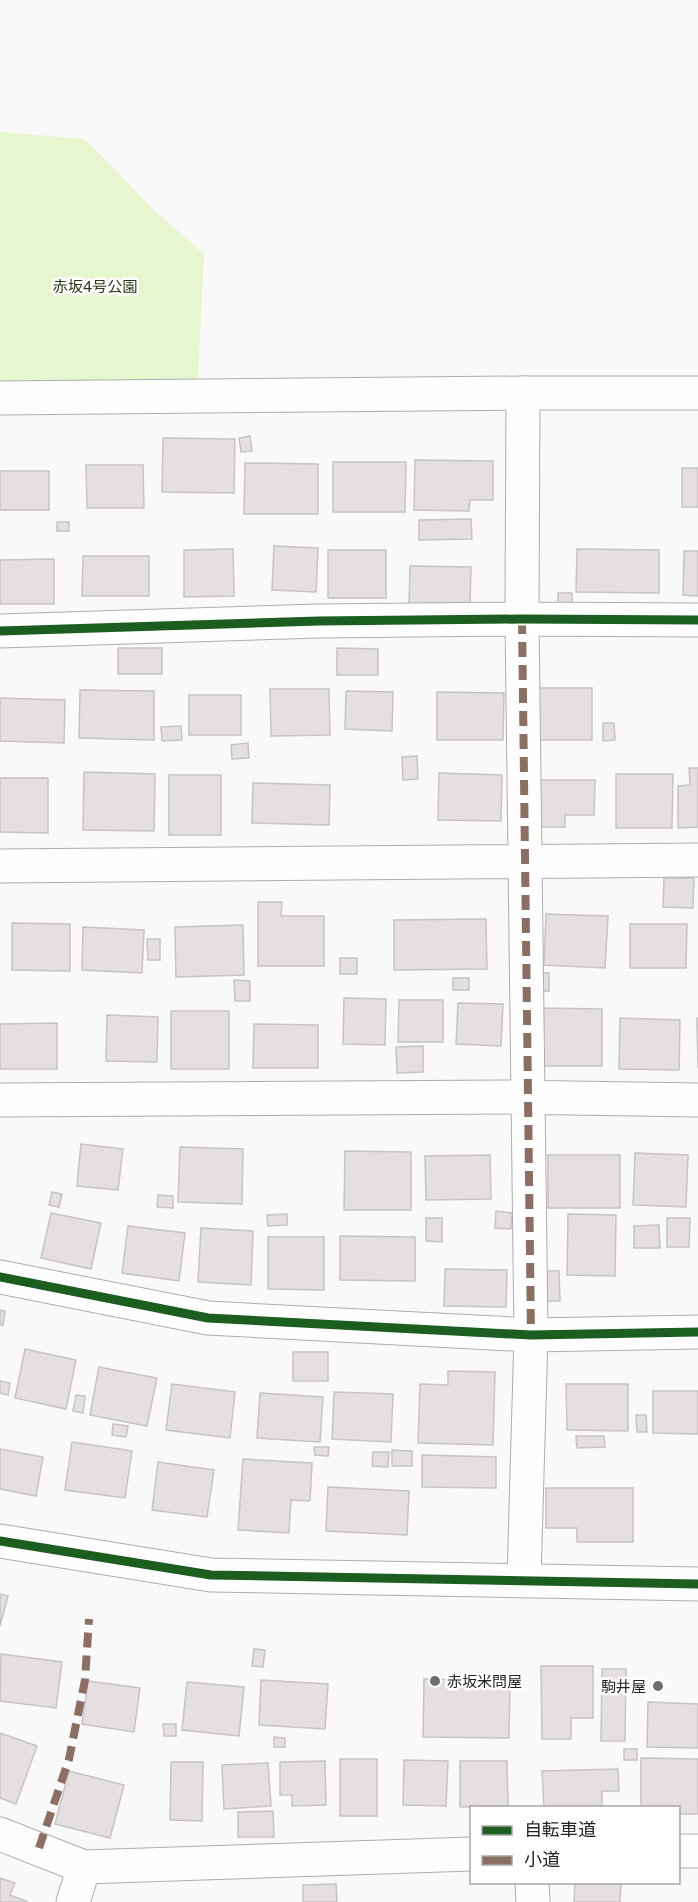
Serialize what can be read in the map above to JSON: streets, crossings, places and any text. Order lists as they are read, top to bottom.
{
  "parks": ["赤坂4号公園"],
  "places": ["赤坂米問屋", "駒井屋"],
  "legend": ["自転車道", "小道"]
}
